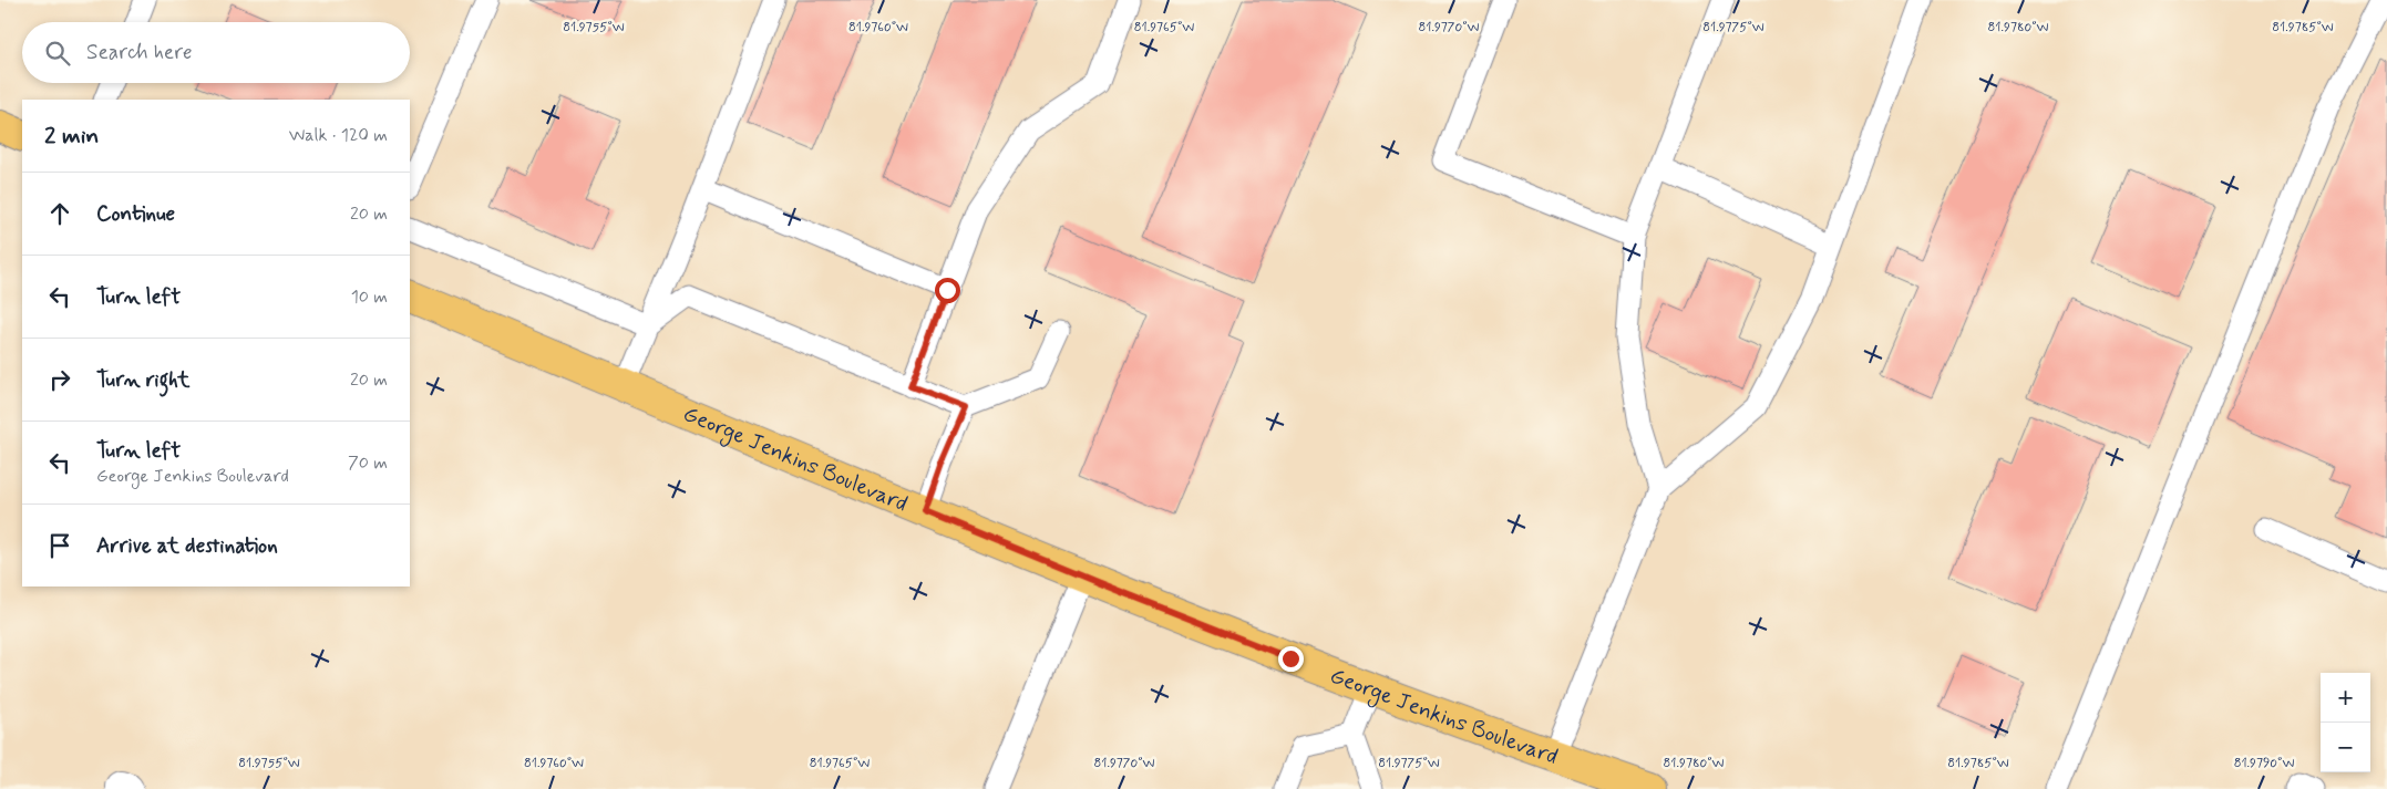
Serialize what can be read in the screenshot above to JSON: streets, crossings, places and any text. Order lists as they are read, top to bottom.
{
  "streets": {
    "main road": ["George Jenkins Boulevard"]
  },
  "page": {
    "search": "Search here",
    "heading": ["2 min", "Walk · 120 m"],
    "list": [
      ["Continue", "20 m"],
      ["Turn left", "10 m"],
      ["Turn right", "20 m"],
      ["Turn left", "George Jenkins Boulevard", "70 m"],
      "Arrive at destination"
    ],
    "map_buttons": ["+", "−"]
  },
  "coordinates": [
    "81.9755°W",
    "81.9760°W",
    "81.9765°W",
    "81.9770°W",
    "81.9775°W",
    "81.9780°W",
    "81.9785°W",
    "81.9790°W"
  ]
}
